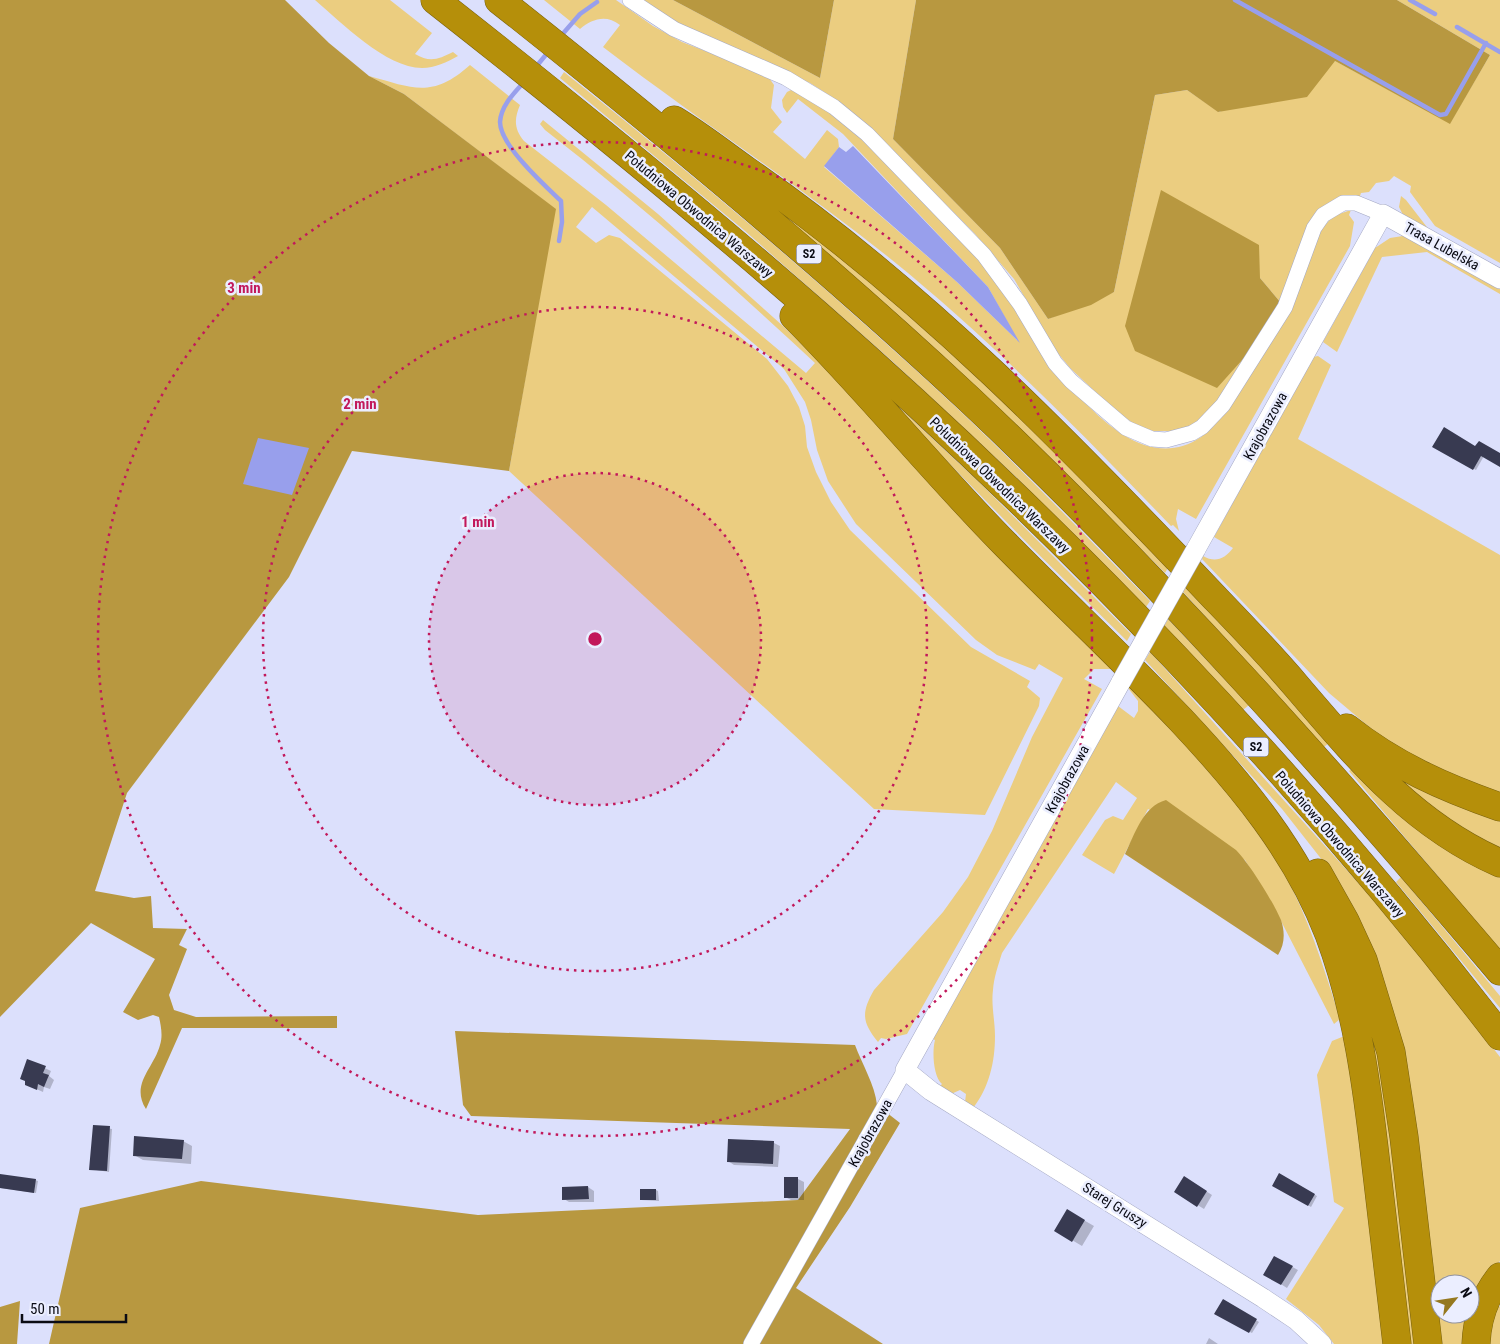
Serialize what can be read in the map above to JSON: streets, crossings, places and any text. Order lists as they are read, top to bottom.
{
  "streets": {
    "highway": ["Południowa Obwodnica Warszawy", "S2"],
    "street": ["Trasa Lubelska", "Krajobrazowa", "Starej Gruszy"]
  },
  "crossings": [
    ["Trasa Lubelska", "Krajobrazowa"],
    ["Krajobrazowa", "Starej Gruszy"]
  ],
  "scale_bar": "50 m",
  "north": "top right",
  "rings": ["3 min", "2 min", "1 min"]
}
